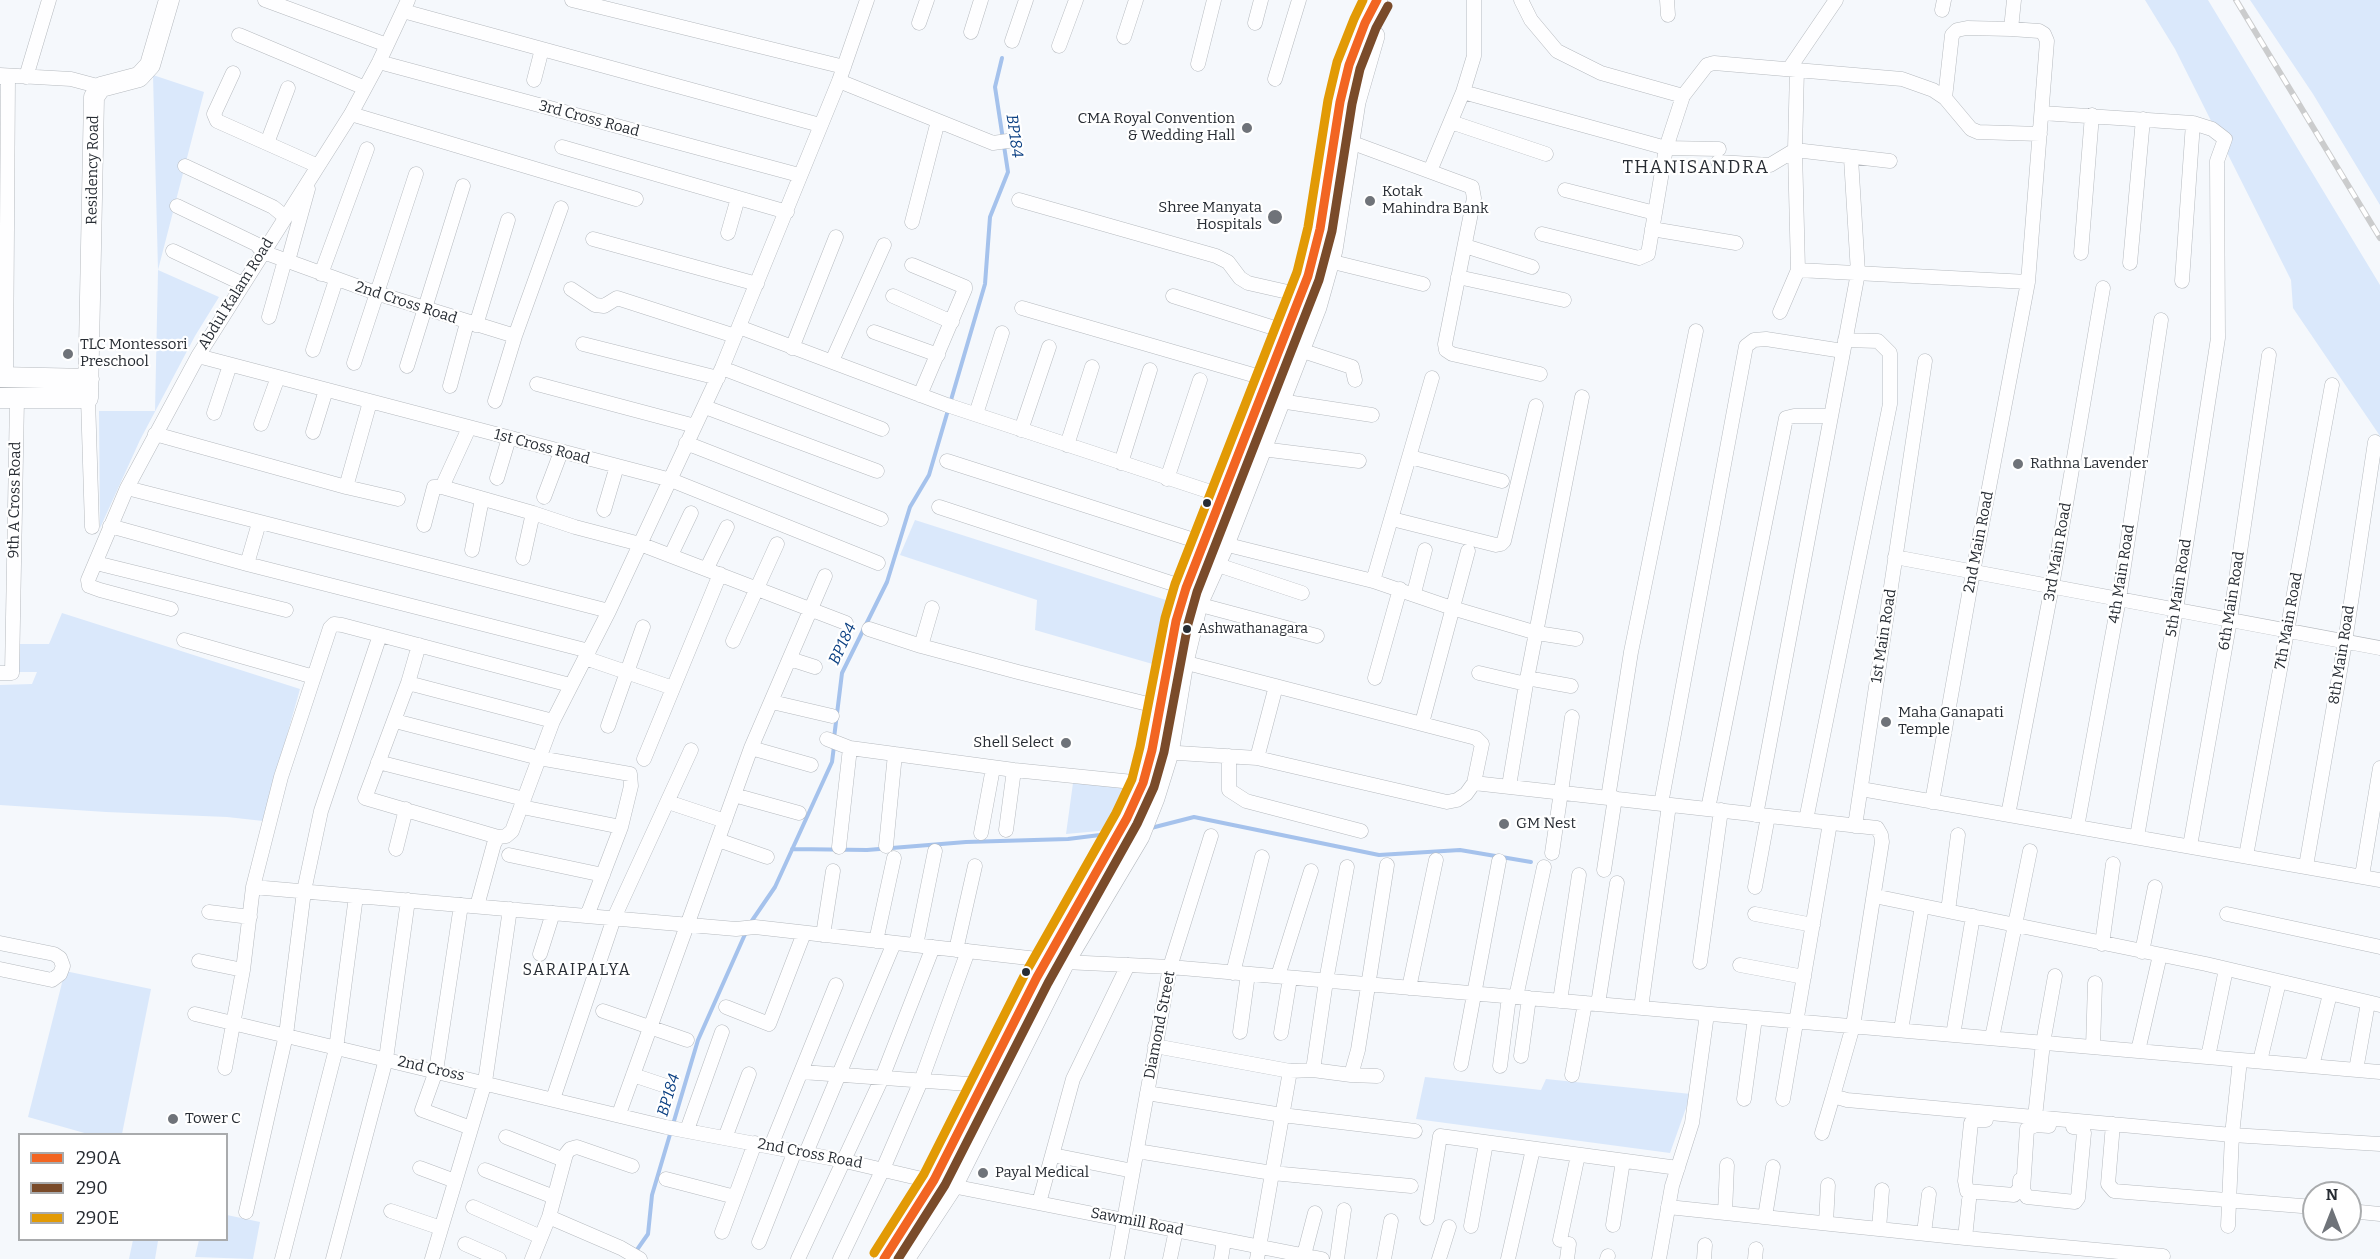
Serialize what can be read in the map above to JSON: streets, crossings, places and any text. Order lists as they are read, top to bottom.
{
  "streets": {
    "street": [
      "3rd Cross Road",
      "Residency Road",
      "Abdul Kalam Road",
      "2nd Cross Road",
      "1st Cross Road",
      "9th A Cross Road",
      "2nd Main Road",
      "3rd Main Road",
      "4th Main Road",
      "5th Main Road",
      "6th Main Road",
      "7th Main Road",
      "1st Main Road",
      "8th Main Road",
      "Diamond Street",
      "2nd Cross",
      "Sawmill Road"
    ]
  },
  "crossings": [
    ["3rd Cross Road", "Abdul Kalam Road"],
    ["Abdul Kalam Road", "2nd Cross Road"],
    ["Abdul Kalam Road", "1st Cross Road"],
    ["2nd Cross Road", "2nd Cross"],
    ["2nd Cross Road", "Sawmill Road"]
  ],
  "districts": ["THANISANDRA", "SARAIPALYA"],
  "water": ["BP184"],
  "places": [
    "CMA Royal Convention & Wedding Hall",
    "Kotak Mahindra Bank",
    "Shree Manyata Hospitals",
    "TLC Montessori Preschool",
    "Rathna Lavender",
    "Ashwathanagara",
    "Maha Ganapati Temple",
    "Shell Select",
    "GM Nest",
    "Tower C",
    "Payal Medical"
  ],
  "lines": ["transit line 290A", "transit line 290E", "transit line 290"],
  "legend": ["290A", "290", "290E"],
  "north": "top"
}
